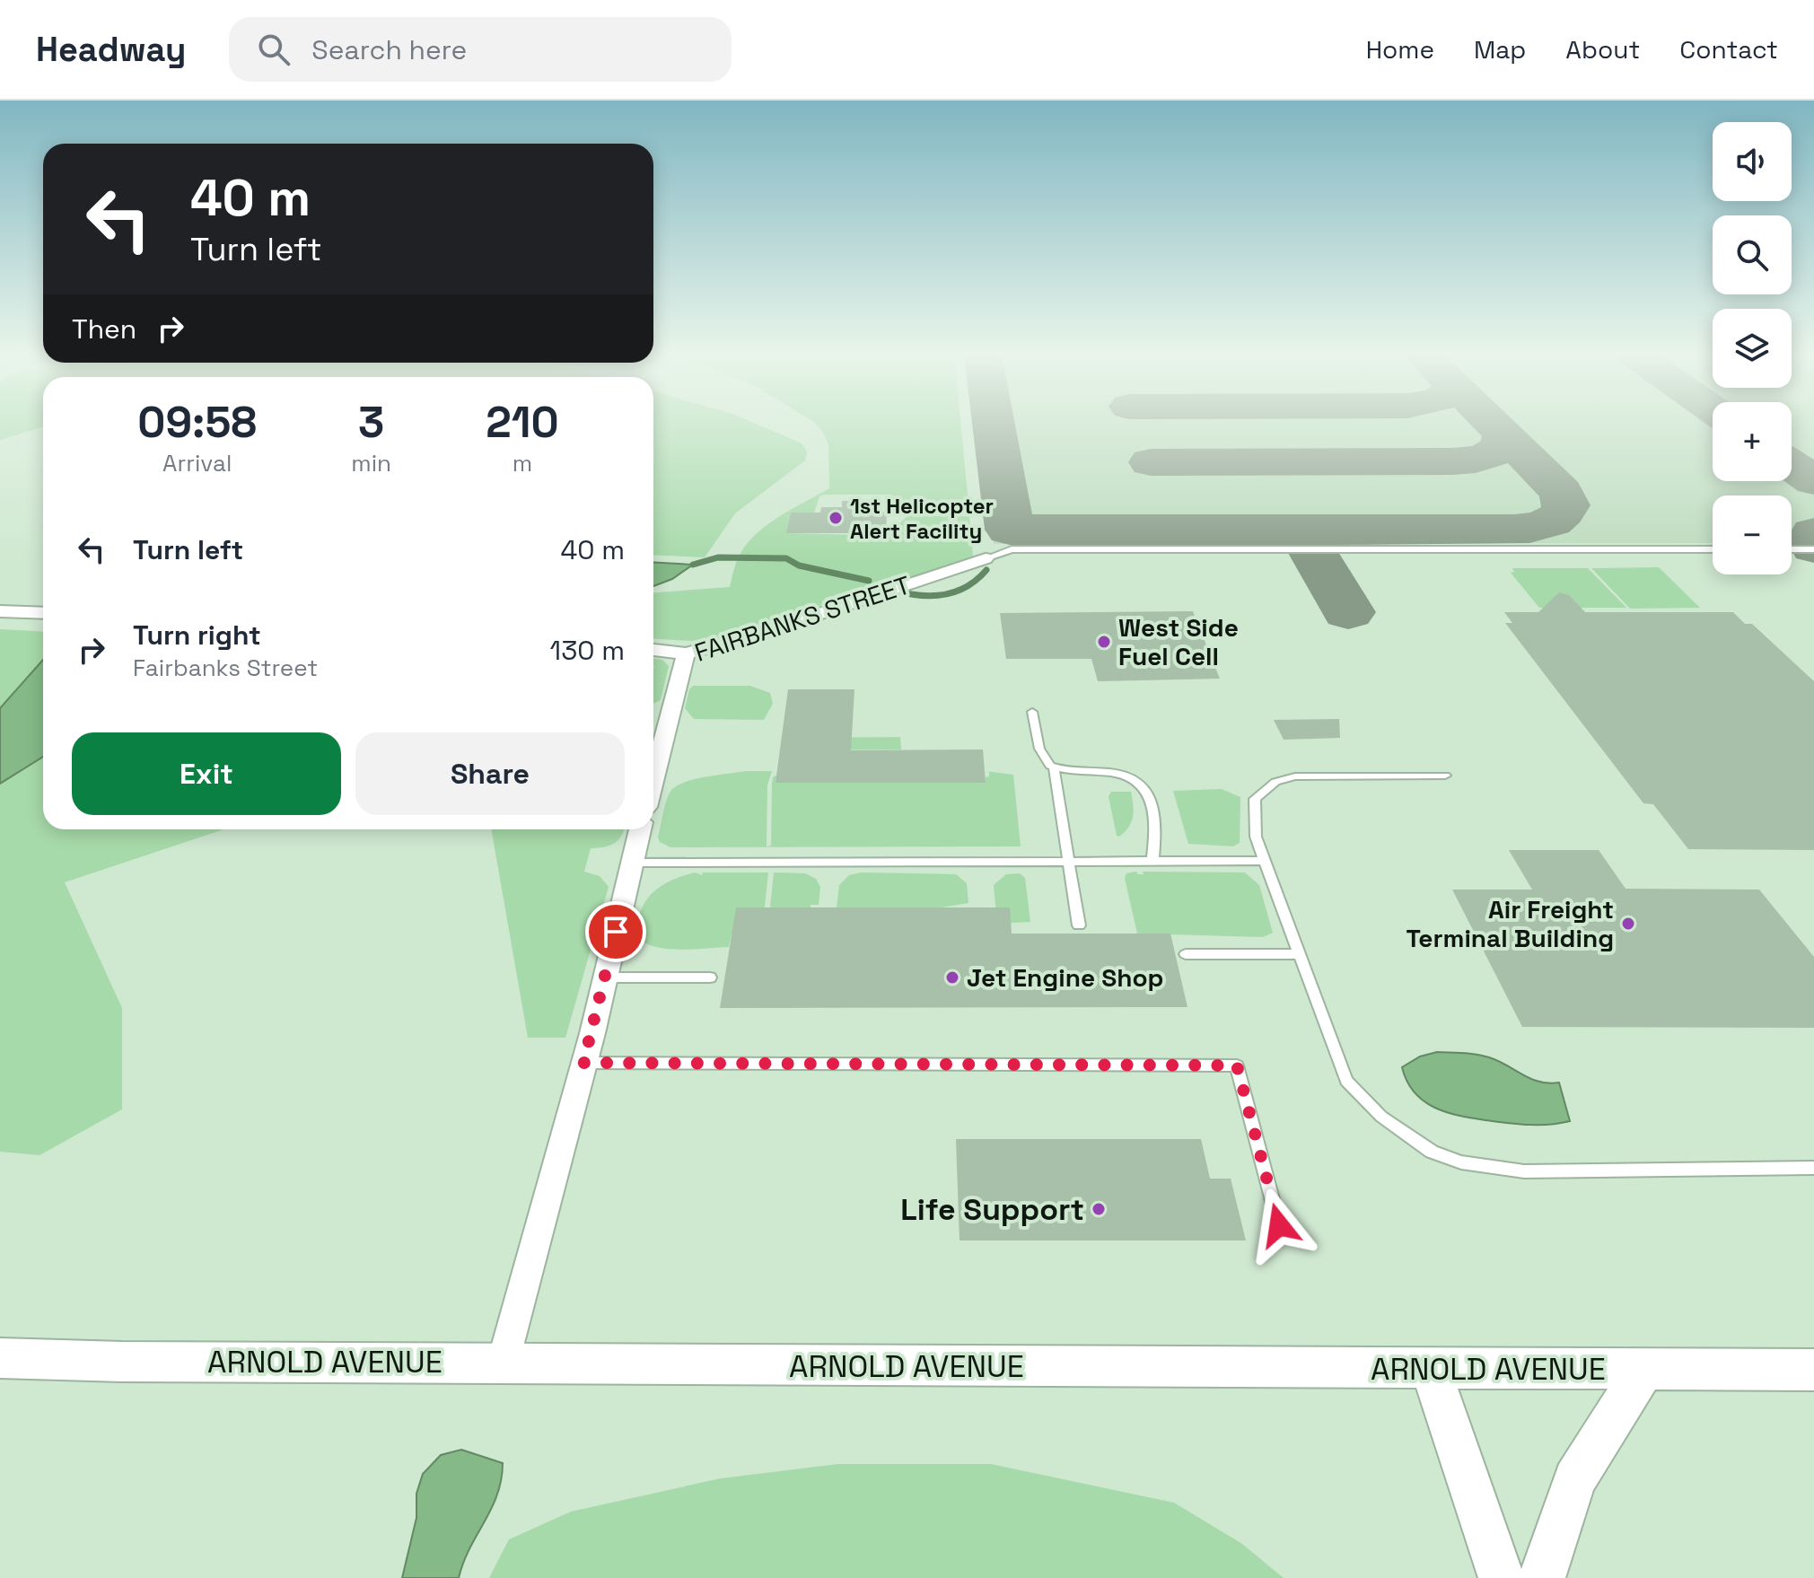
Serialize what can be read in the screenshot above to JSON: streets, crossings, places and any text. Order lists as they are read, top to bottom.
{
  "streets": {
    "street": ["FAIRBANKS STREET", "ARNOLD AVENUE"]
  },
  "places": [
    "1st Helicopter Alert Facility",
    "West Side Fuel Cell",
    "Air Freight Terminal Building",
    "Jet Engine Shop",
    "Life Support"
  ],
  "page": {
    "header": "Headway",
    "search": "Search here",
    "nav": [
      "Home",
      "Map",
      "About",
      "Contact"
    ],
    "map_buttons": ["+", "−"],
    "turn": ["40 m", "Turn left"],
    "then": "Then",
    "eta": [
      "09:58",
      "Arrival",
      "3",
      "min",
      "210",
      "m"
    ],
    "list": [
      {
        "name": "Turn left",
        "value": "40 m"
      },
      {
        "name": "Turn right",
        "note": "Fairbanks Street",
        "value": "130 m"
      }
    ],
    "buttons": ["Exit", "Share"]
  }
}
